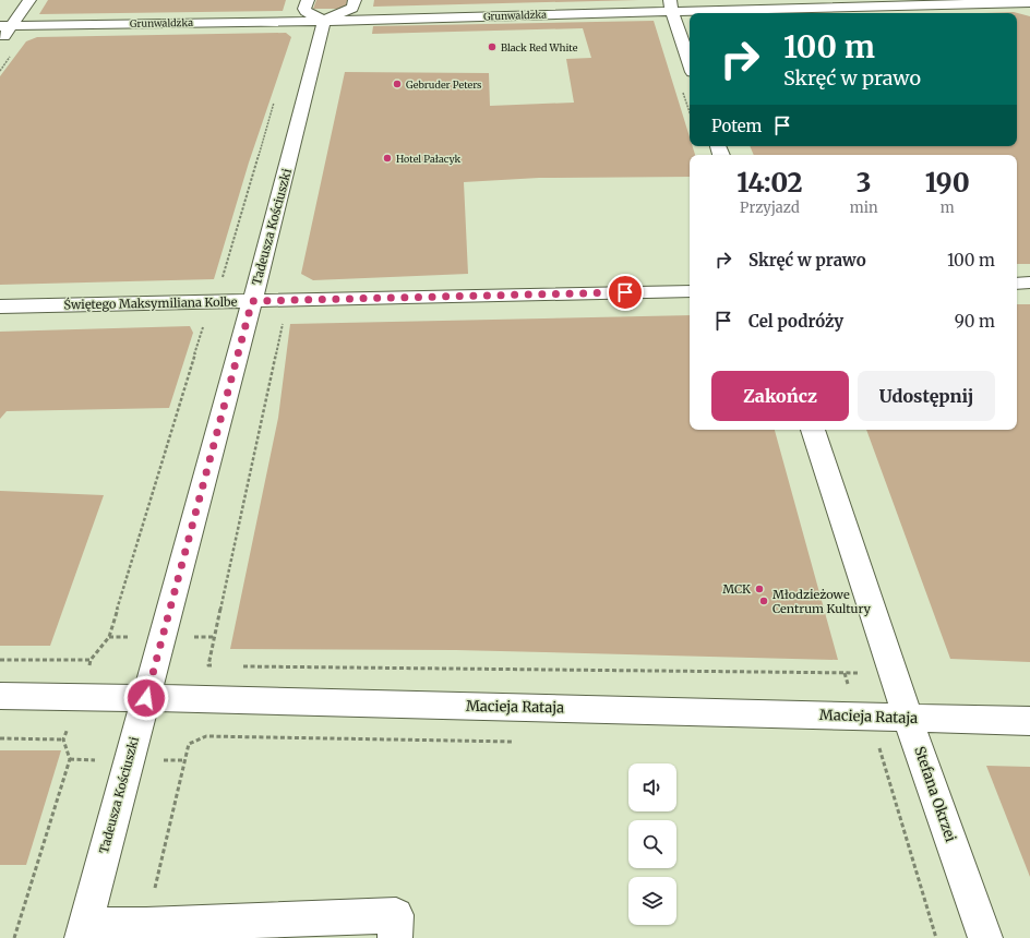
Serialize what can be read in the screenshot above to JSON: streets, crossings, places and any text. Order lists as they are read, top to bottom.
{
  "streets": {
    "street": [
      "Grunwaldzka",
      "Tadeusza Kościuszki",
      "Świętego Maksymiliana Kolbe",
      "Macieja Rataja",
      "Stefana Okrzei"
    ]
  },
  "crossings": [
    ["Grunwaldzka", "Tadeusza Kościuszki"],
    ["Tadeusza Kościuszki", "Świętego Maksymiliana Kolbe"],
    ["Tadeusza Kościuszki", "Macieja Rataja"],
    ["Macieja Rataja", "Stefana Okrzei"]
  ],
  "places": [
    "Black Red White",
    "Gebruder Peters",
    "Hotel Pałacyk",
    "MCK",
    "Młodzieżowe Centrum Kultury"
  ],
  "page": {
    "turn": ["100 m", "Skręć w prawo"],
    "then": "Potem",
    "eta": [
      "14:02",
      "Przyjazd",
      "3",
      "min",
      "190",
      "m"
    ],
    "list": [
      {
        "name": "Skręć w prawo",
        "value": "100 m"
      },
      {
        "name": "Cel podróży",
        "value": "90 m"
      }
    ],
    "buttons": ["Zakończ", "Udostępnij"]
  }
}
